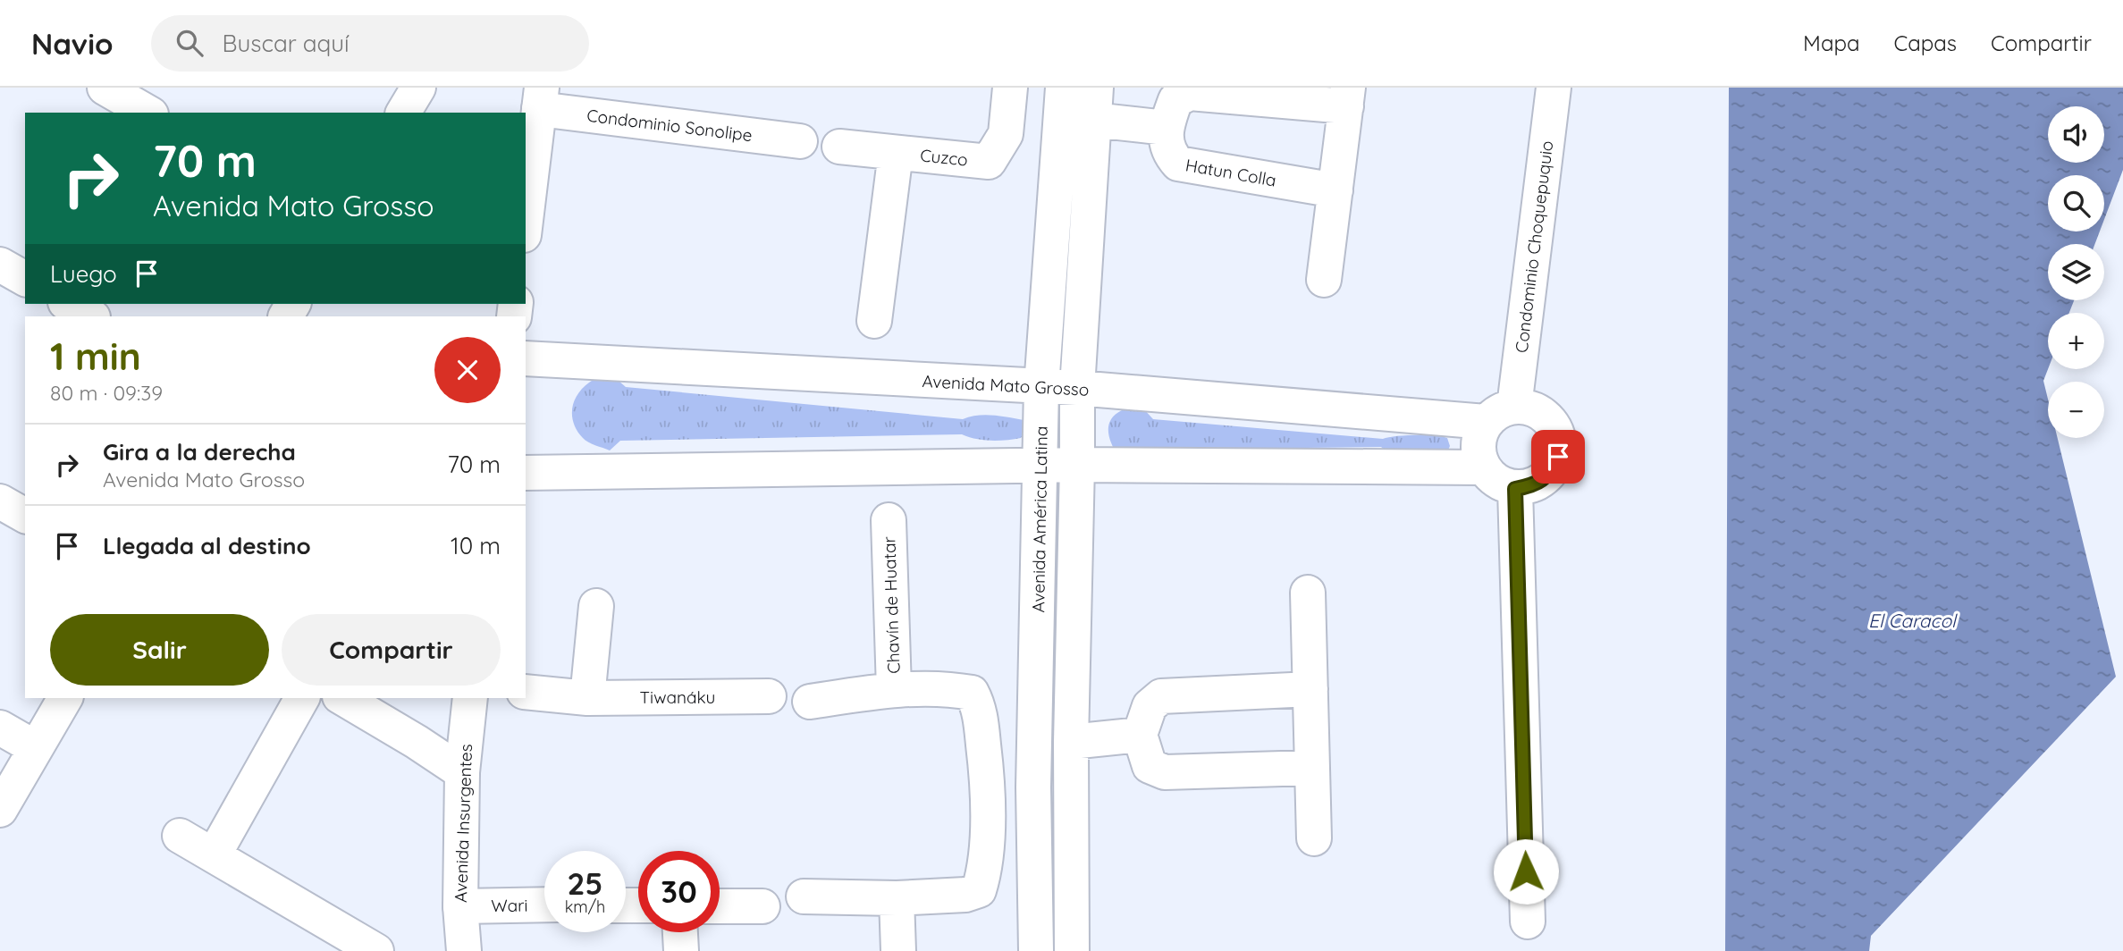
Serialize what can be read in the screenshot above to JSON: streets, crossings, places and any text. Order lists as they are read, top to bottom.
{
  "streets": {
    "street": [
      "Condominio Sonolipe",
      "Cuzco",
      "Hatun Colla",
      "Condominio Choquepuquio",
      "Avenida Mato Grosso",
      "Avenida América Latina",
      "Chavín de Huatar",
      "Tiwanáku",
      "Avenida Insurgentes",
      "Wari"
    ]
  },
  "crossings": [
    ["Condominio Choquepuquio", "Avenida Mato Grosso"],
    ["Avenida Mato Grosso", "Avenida América Latina"],
    ["Avenida Insurgentes", "Wari"]
  ],
  "water": ["El Caracol"],
  "page": {
    "header": "Navio",
    "search": "Buscar aquí",
    "nav": ["Mapa", "Capas", "Compartir"],
    "map_buttons": ["+", "−"],
    "turn": ["70 m", "Avenida Mato Grosso"],
    "then": "Luego",
    "heading": ["1 min", "80 m · 09:39"],
    "list": [
      {
        "name": "Gira a la derecha",
        "note": "Avenida Mato Grosso",
        "value": "70 m"
      },
      {
        "name": "Llegada al destino",
        "value": "10 m"
      }
    ],
    "buttons": ["Salir", "Compartir"],
    "speed": "25 km/h",
    "limit": "30"
  }
}
